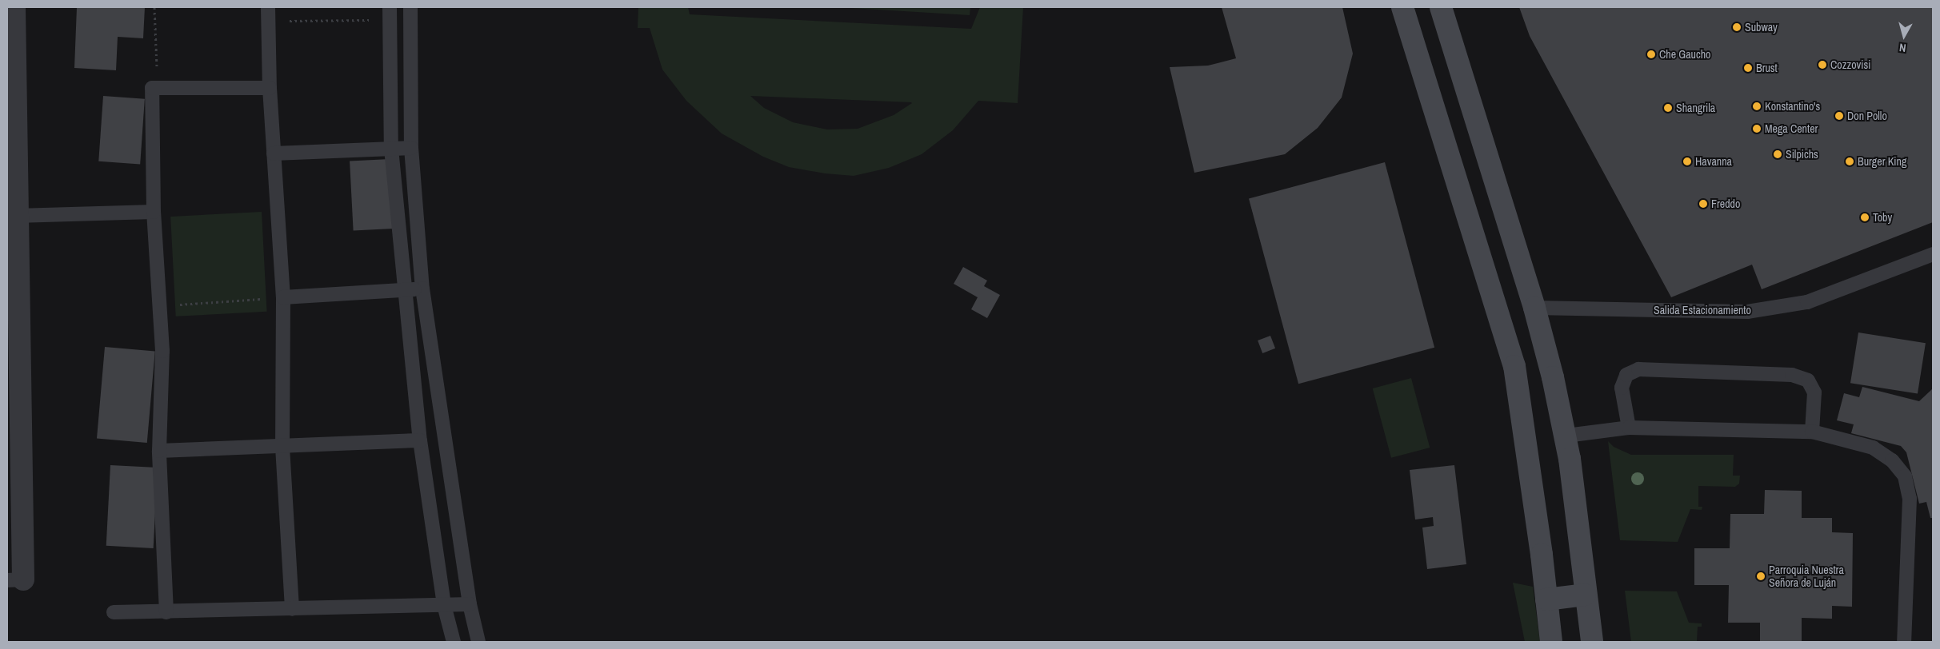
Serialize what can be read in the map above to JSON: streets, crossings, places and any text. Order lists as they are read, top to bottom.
{
  "streets": {
    "lane": ["Salida Estacionamiento"]
  },
  "places": [
    "Subway",
    "Che Gaucho",
    "Cozzovisi",
    "Brust",
    "Konstantino's",
    "Shangrila",
    "Don Pollo",
    "Mega Center",
    "Silpichs",
    "Havanna",
    "Burger King",
    "Freddo",
    "Toby",
    "Parroquia Nuestra Señora de Luján"
  ],
  "north": "bottom"
}
